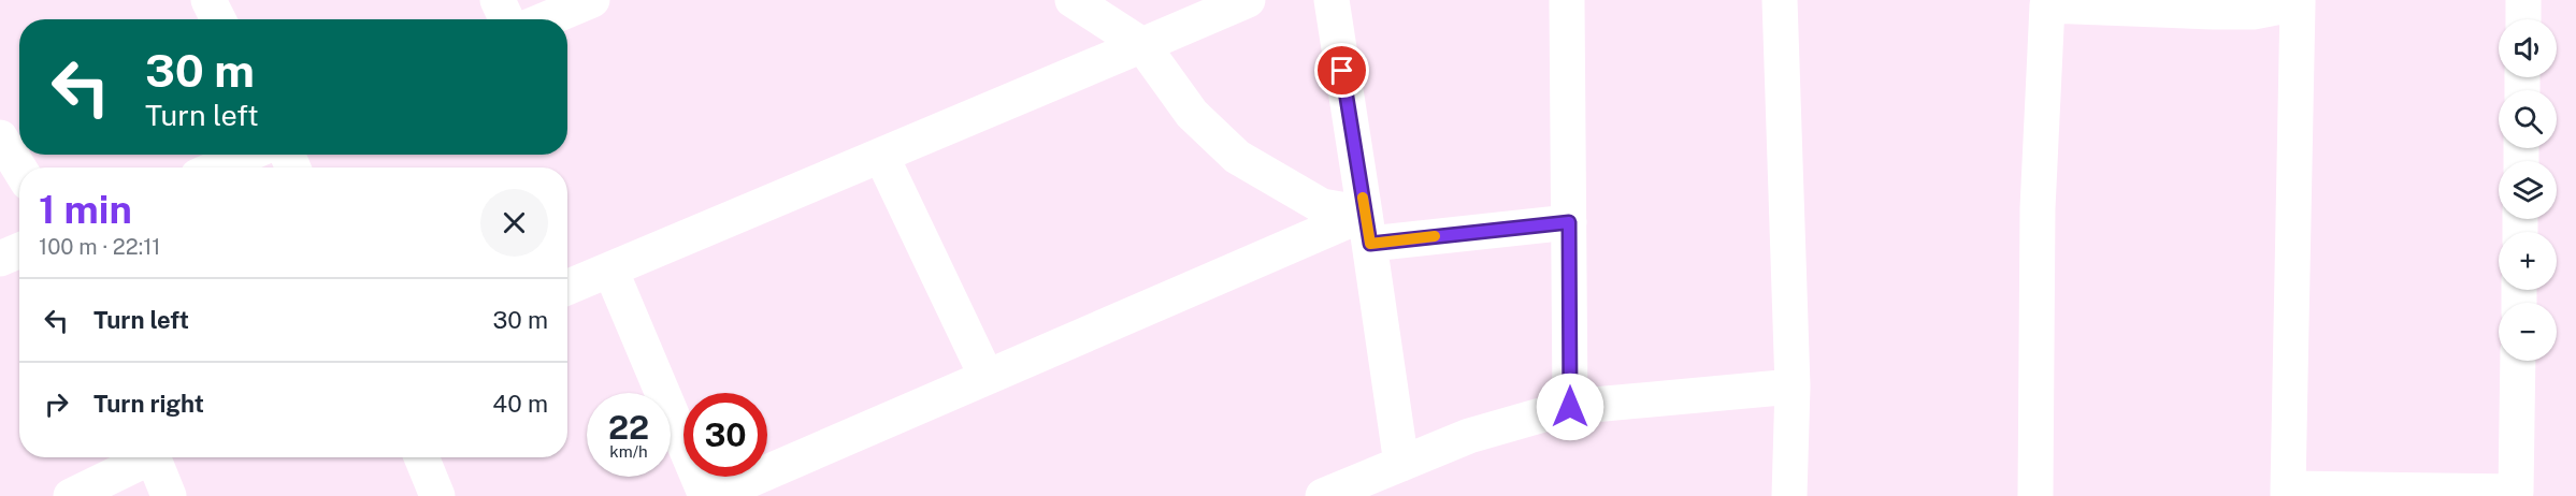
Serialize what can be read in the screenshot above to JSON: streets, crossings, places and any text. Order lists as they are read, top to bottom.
{
  "page": {
    "map_buttons": ["+", "−"],
    "turn": ["30 m", "Turn left"],
    "heading": ["1 min", "100 m · 22:11"],
    "list": [
      {
        "name": "Turn left",
        "value": "30 m"
      },
      {
        "name": "Turn right",
        "value": "40 m"
      }
    ],
    "speed": "22 km/h",
    "limit": "30"
  }
}
